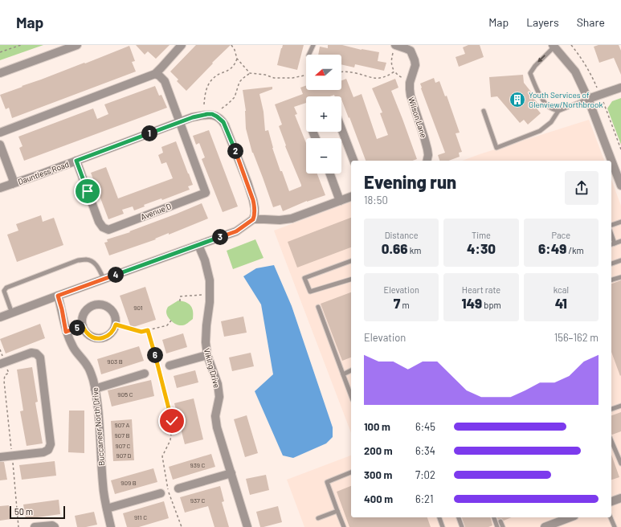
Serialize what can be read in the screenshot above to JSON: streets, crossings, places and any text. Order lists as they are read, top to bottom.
{
  "streets": {
    "street": [
      "Wilson Lane",
      "Dauntless Road",
      "Avenue D",
      "Viking Drive",
      "Buccaneer North Drive"
    ]
  },
  "crossings": [
    ["Dauntless Road", "Avenue D"]
  ],
  "places": {
    "building": ["Youth Services of Glenview/Northbrook"]
  },
  "house_numbers": [
    "901",
    "903 B",
    "905 C",
    "907 A",
    "907 B",
    "907 C",
    "907 D",
    "939 C",
    "909 B",
    "937 C",
    "911 C"
  ],
  "scale_bar": "50 m",
  "north": "left",
  "page": {
    "header": "Map",
    "nav": ["Map", "Layers", "Share"],
    "map_buttons": ["+", "−"],
    "pins": [
      "1",
      "2",
      "3",
      "4",
      "5",
      "6"
    ],
    "heading": ["Evening run", "18:50"],
    "stats": [
      ["Distance", "0.66 km"],
      ["Time", "4:30"],
      ["Pace", "6:49 /km"],
      ["Elevation", "7 m"],
      ["Heart rate", "149 bpm"],
      ["kcal", "41"]
    ],
    "chart": ["Elevation", "156–162 m"],
    "list": [
      {
        "name": "100 m",
        "note": "6:45"
      },
      {
        "name": "200 m",
        "note": "6:34"
      },
      {
        "name": "300 m",
        "note": "7:02"
      },
      {
        "name": "400 m",
        "note": "6:21"
      }
    ],
    "scale": "50 m"
  }
}
